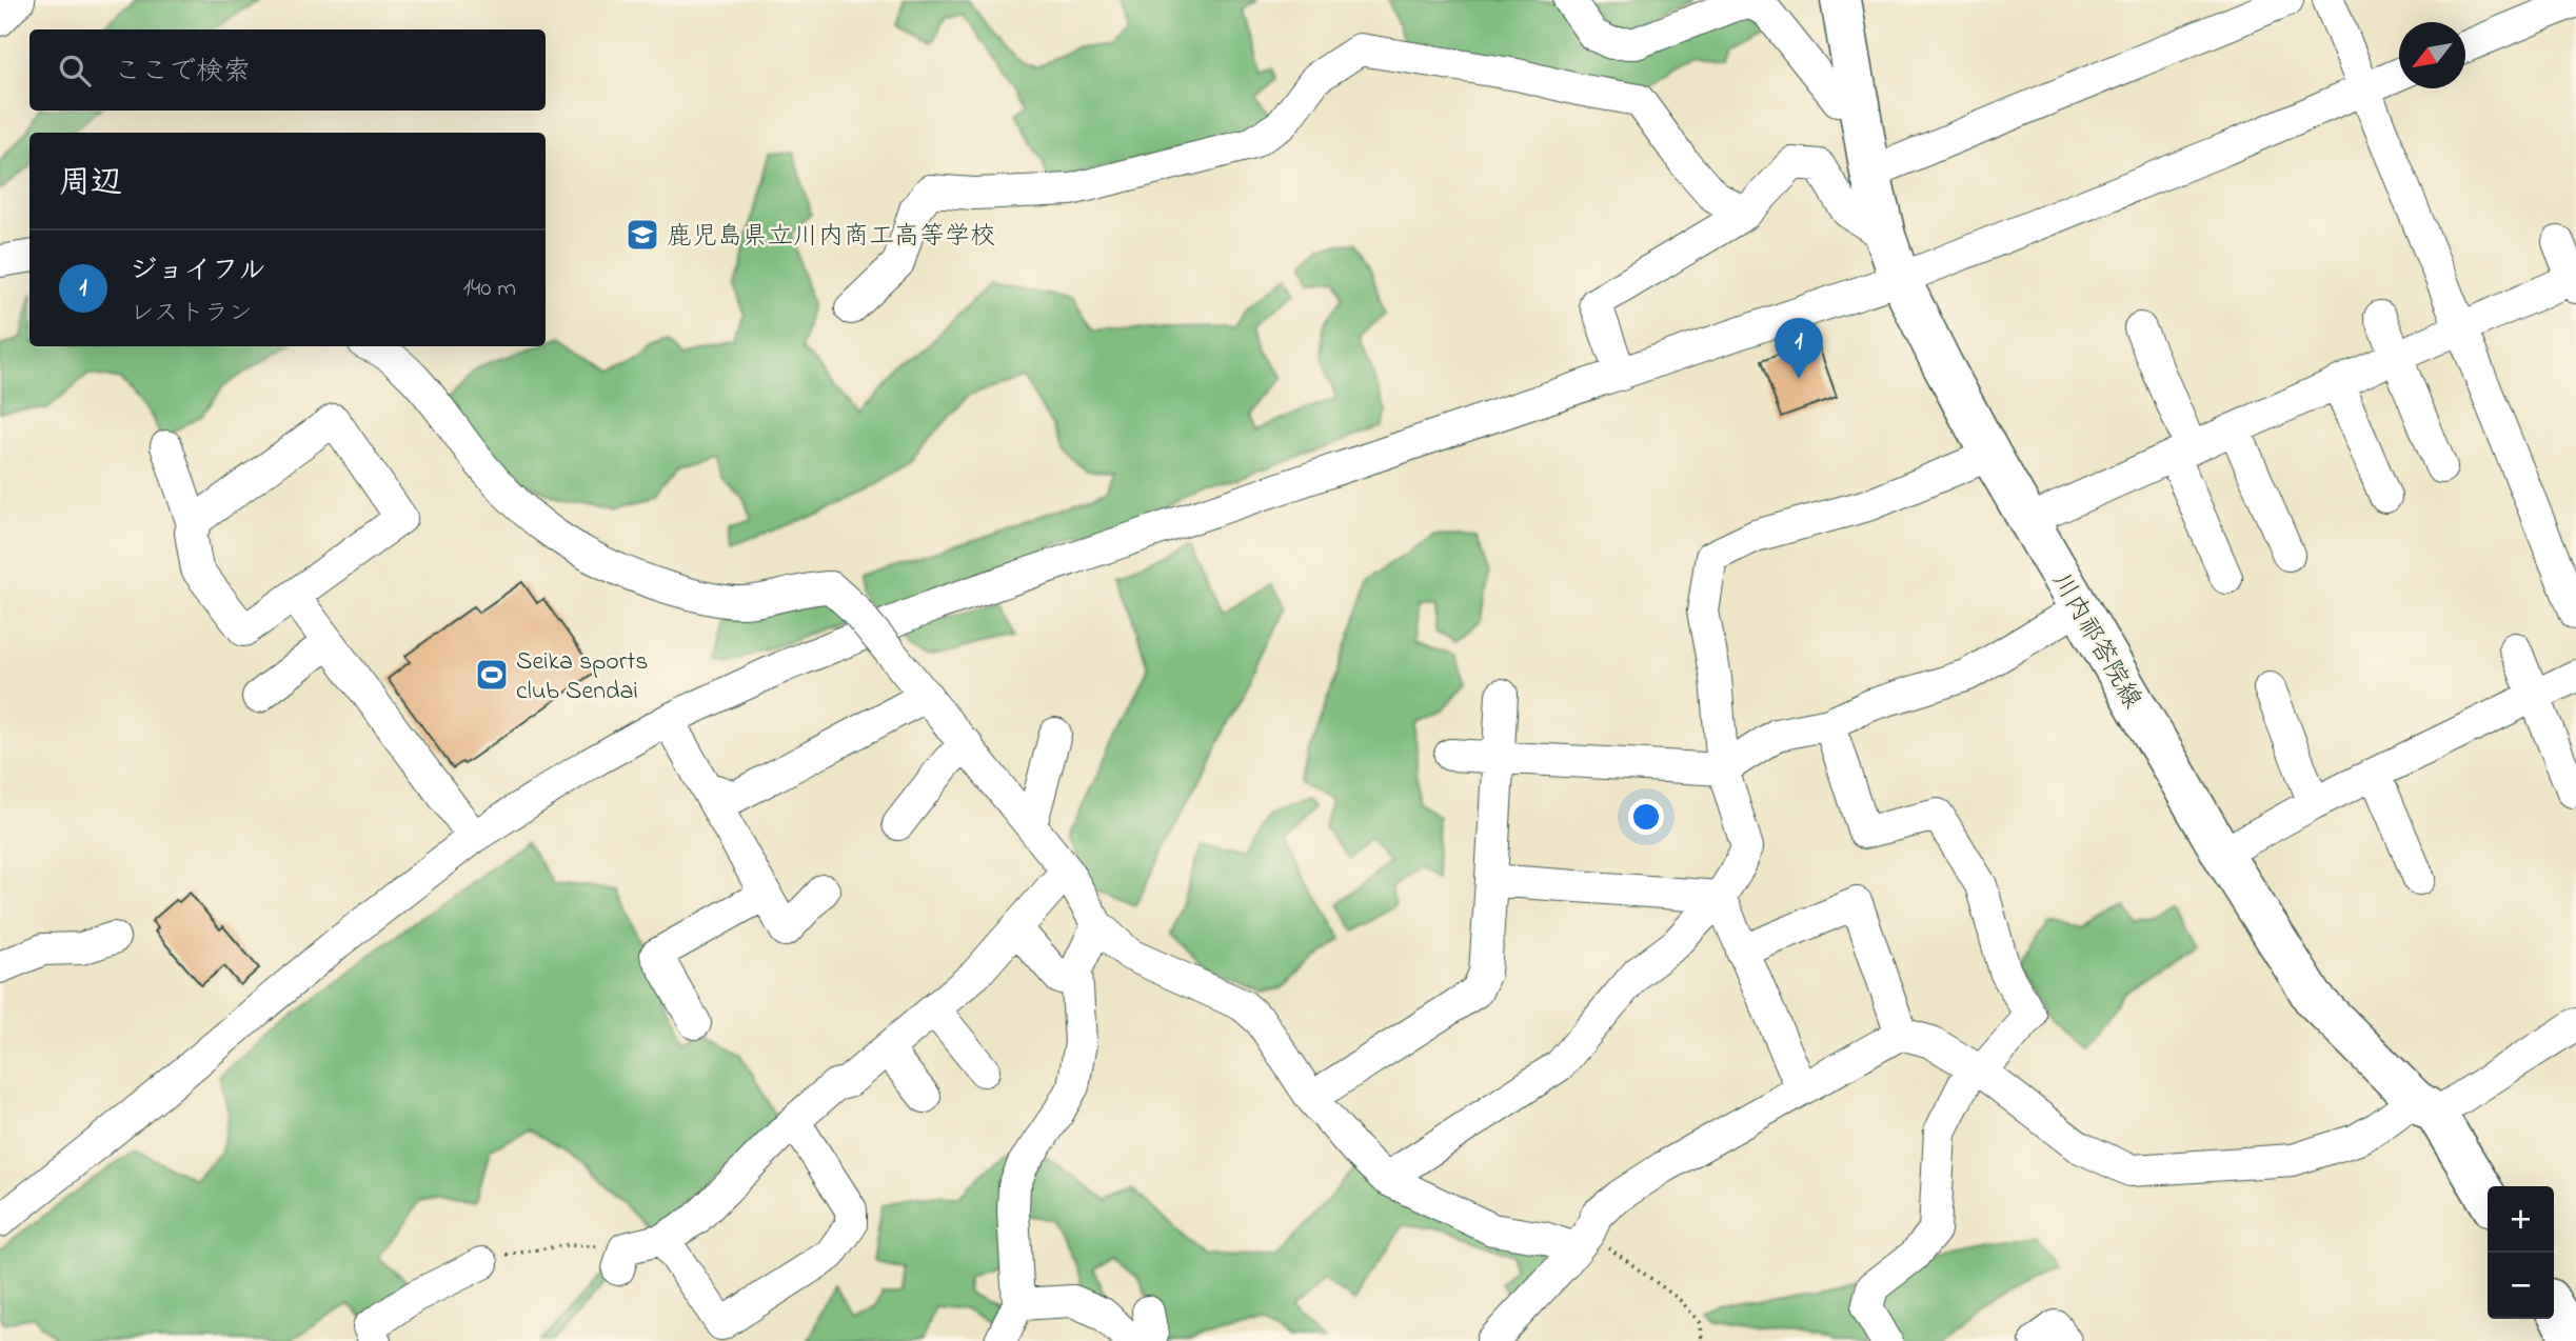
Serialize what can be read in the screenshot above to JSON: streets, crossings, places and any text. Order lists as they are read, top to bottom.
{
  "streets": {
    "main road": ["川内祁答院線"]
  },
  "places": {
    "school or university": ["鹿児島県立川内商工高等学校"],
    "sports": ["Seika sports club Sendai"]
  },
  "north": "bottom left",
  "page": {
    "search": "ここで検索",
    "heading": "周辺",
    "list": [
      {
        "mark": "1",
        "name": "ジョイフル",
        "note": "レストラン",
        "value": "140 m"
      }
    ],
    "pins": "1",
    "map_buttons": ["+", "−"]
  }
}
